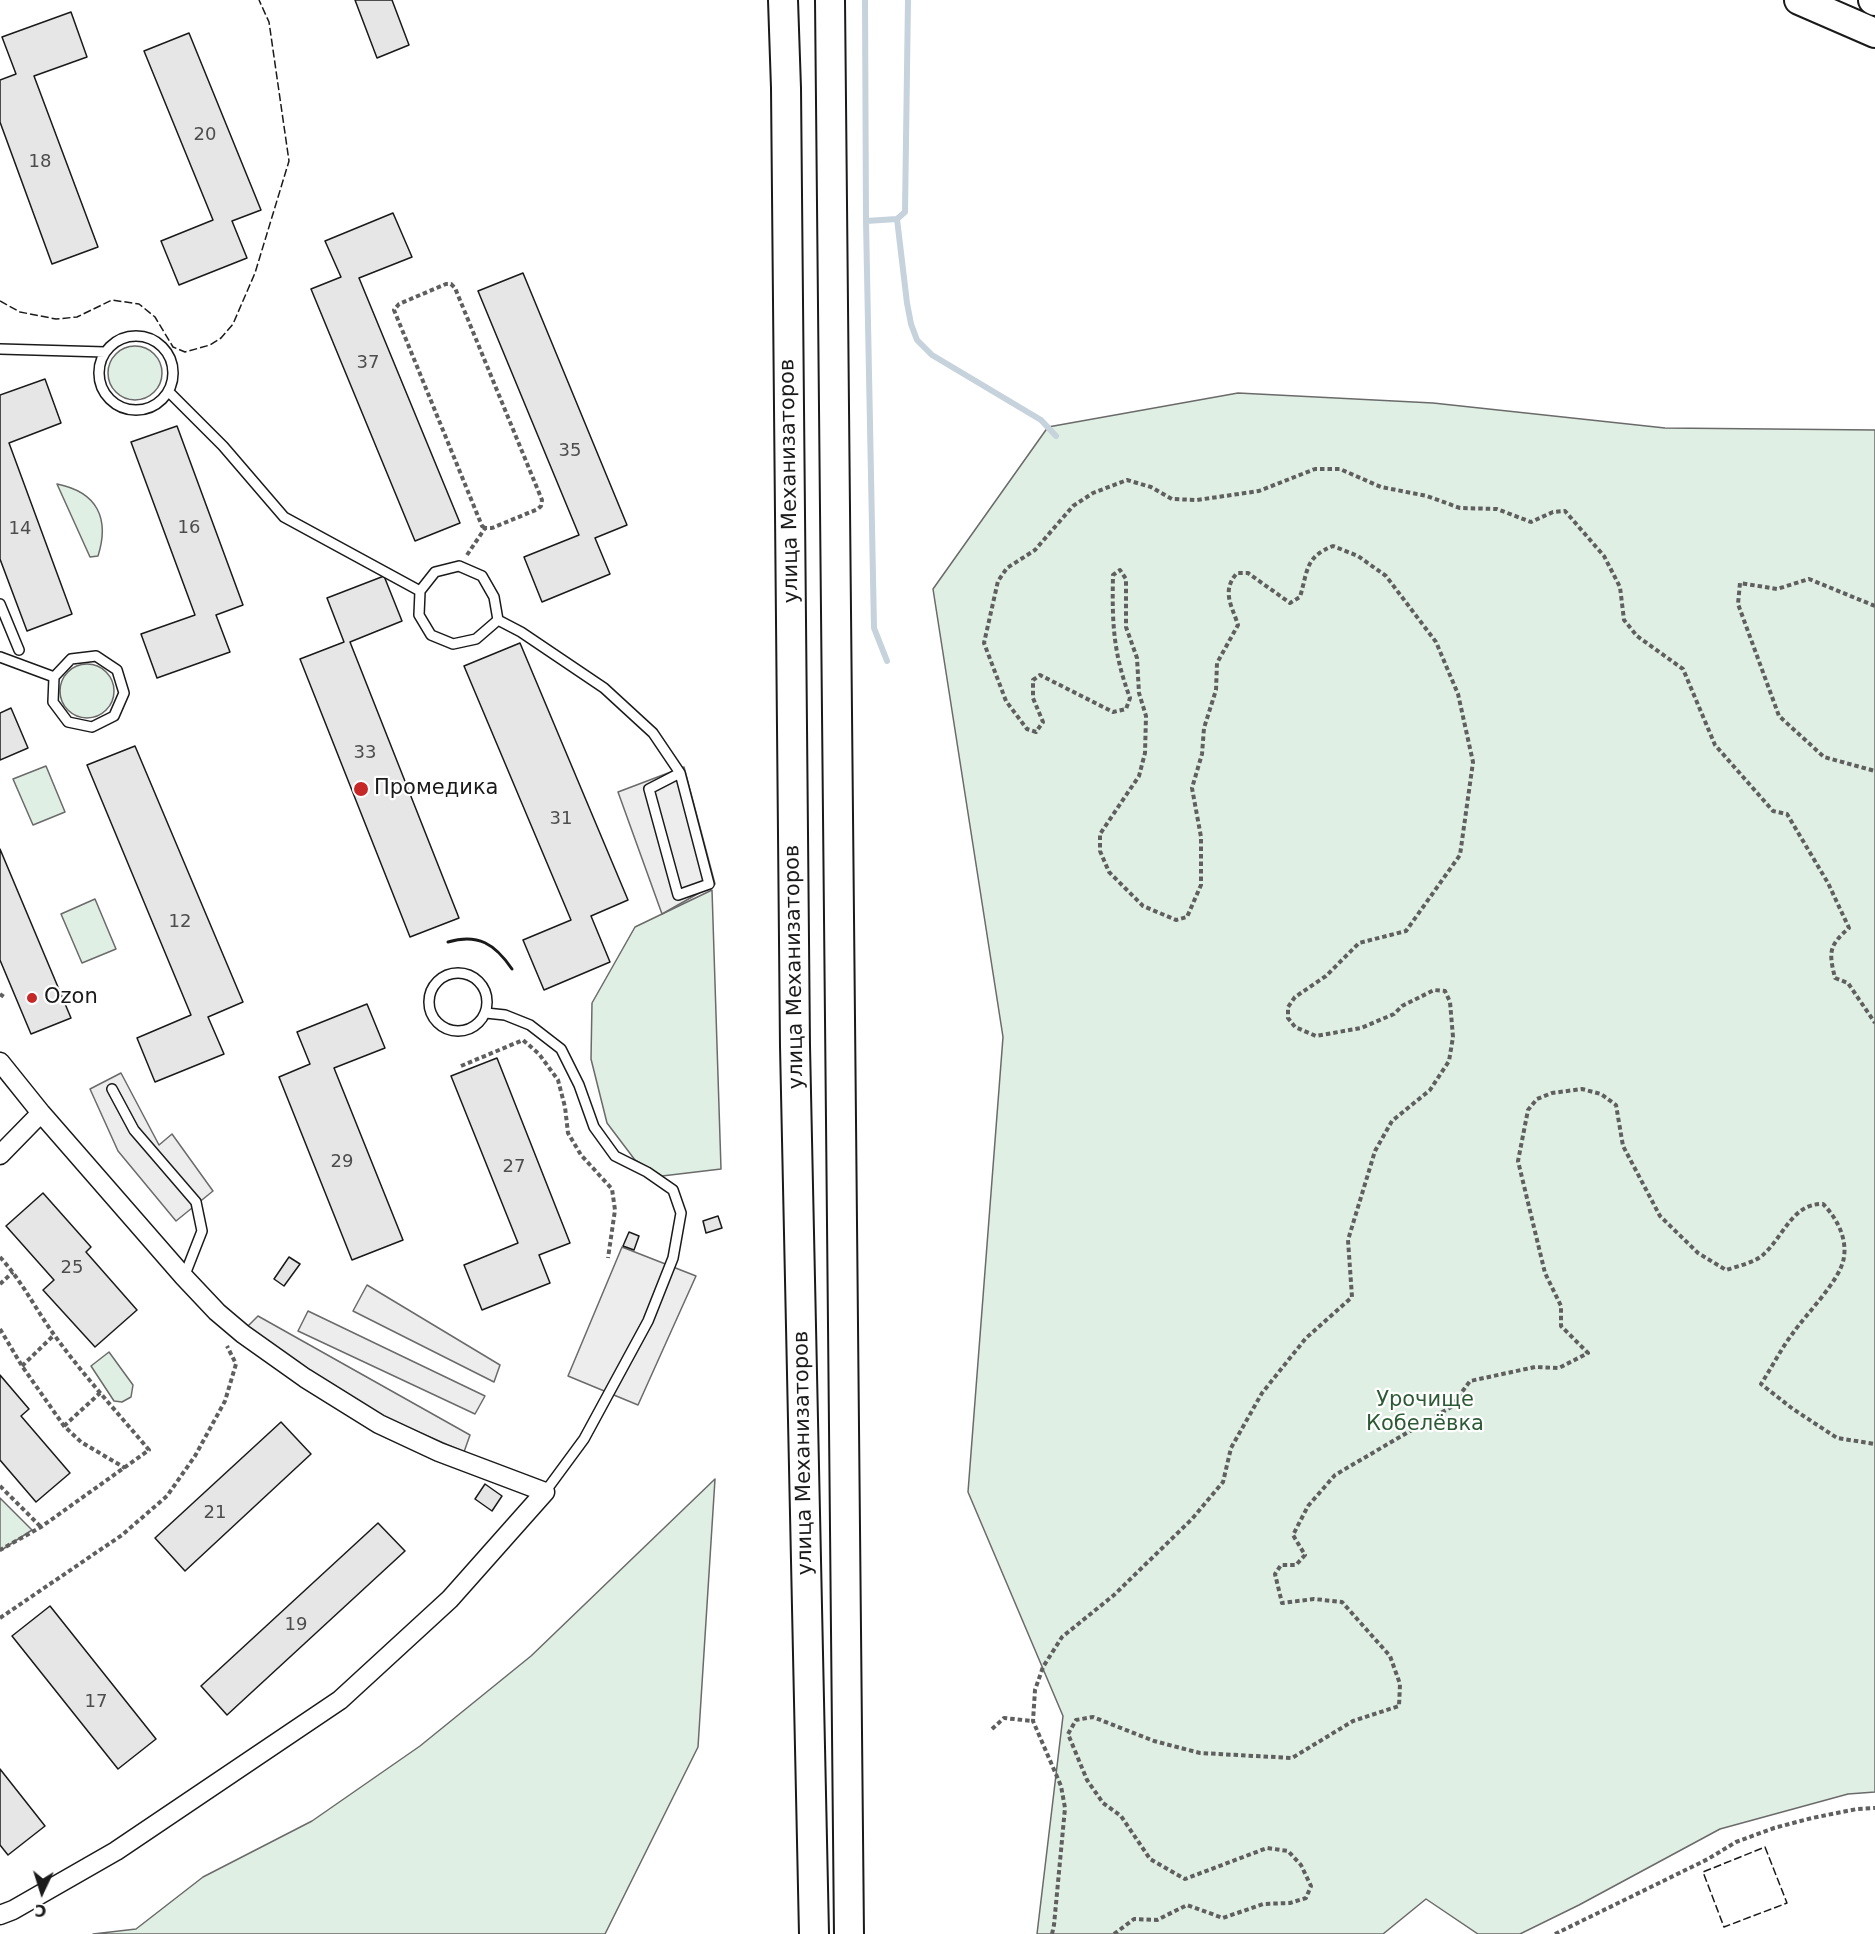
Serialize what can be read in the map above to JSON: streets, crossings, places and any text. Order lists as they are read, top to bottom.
{
  "streets": {
    "main road": ["улица Механизаторов"]
  },
  "parks": ["Урочище Кобелёвка"],
  "places": ["Промедика", "Ozon"],
  "house_numbers": [
    "20",
    "18",
    "37",
    "35",
    "16",
    "14",
    "33",
    "31",
    "12",
    "29",
    "27",
    "25",
    "21",
    "19",
    "17"
  ],
  "north": "bottom"
}
